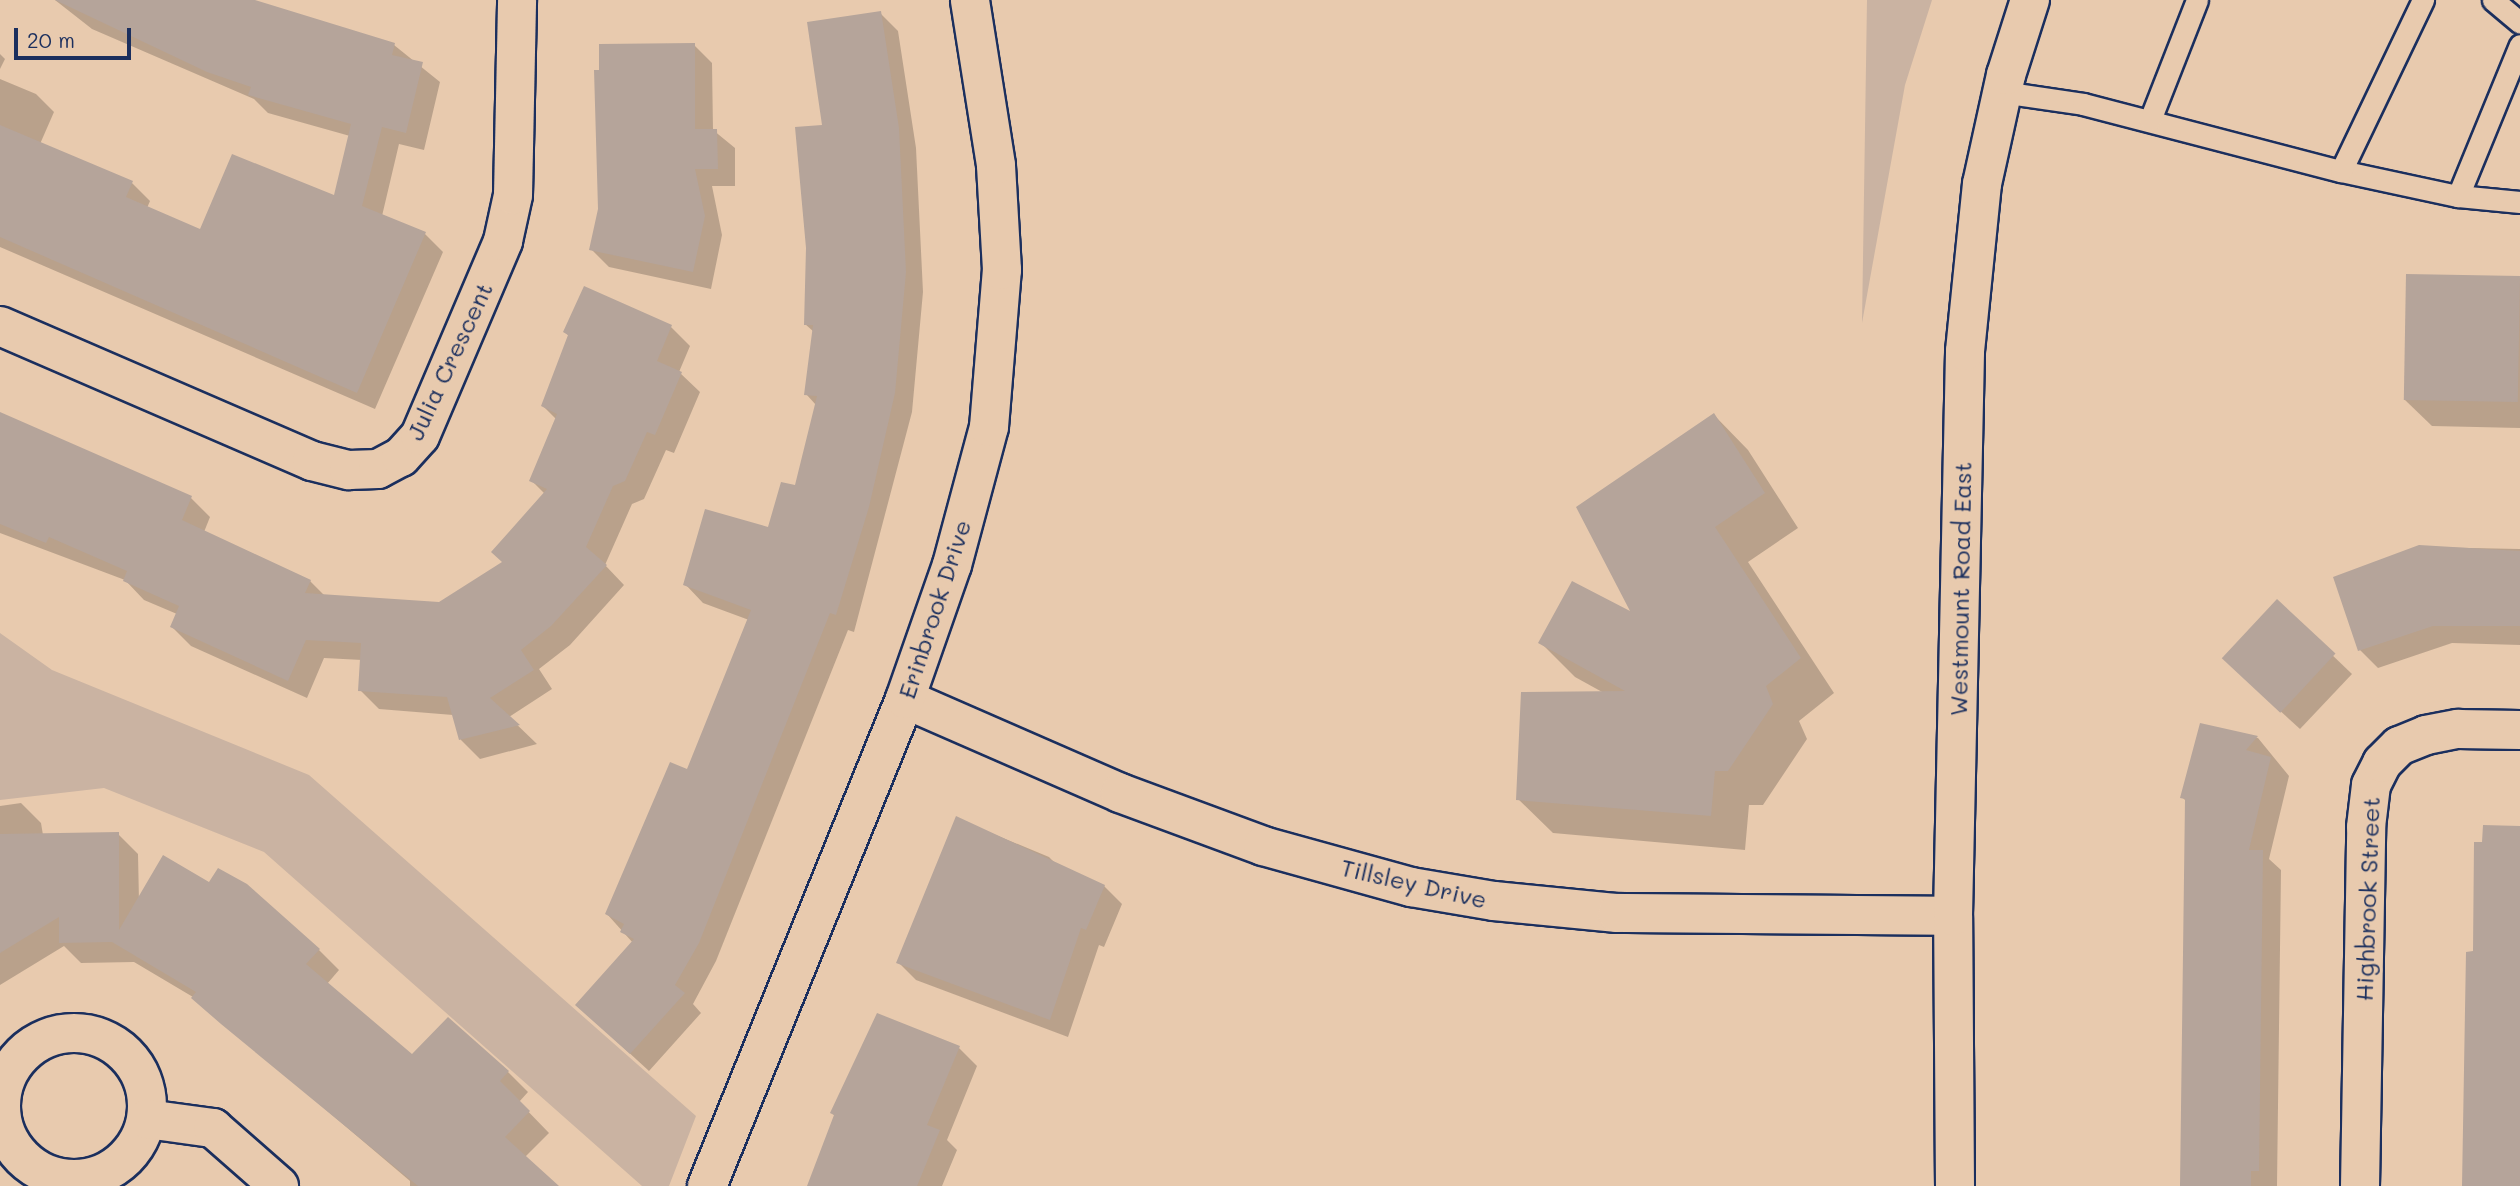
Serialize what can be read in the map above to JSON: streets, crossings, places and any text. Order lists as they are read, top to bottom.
{
  "streets": {
    "street": [
      "Julia Crescent",
      "Westmount Road East",
      "Erinbrook Drive",
      "Tillsley Drive",
      "Highbrook Street"
    ]
  },
  "crossings": [
    ["Westmount Road East", "Tillsley Drive"],
    ["Erinbrook Drive", "Tillsley Drive"]
  ],
  "scale_bar": "20 m"
}
